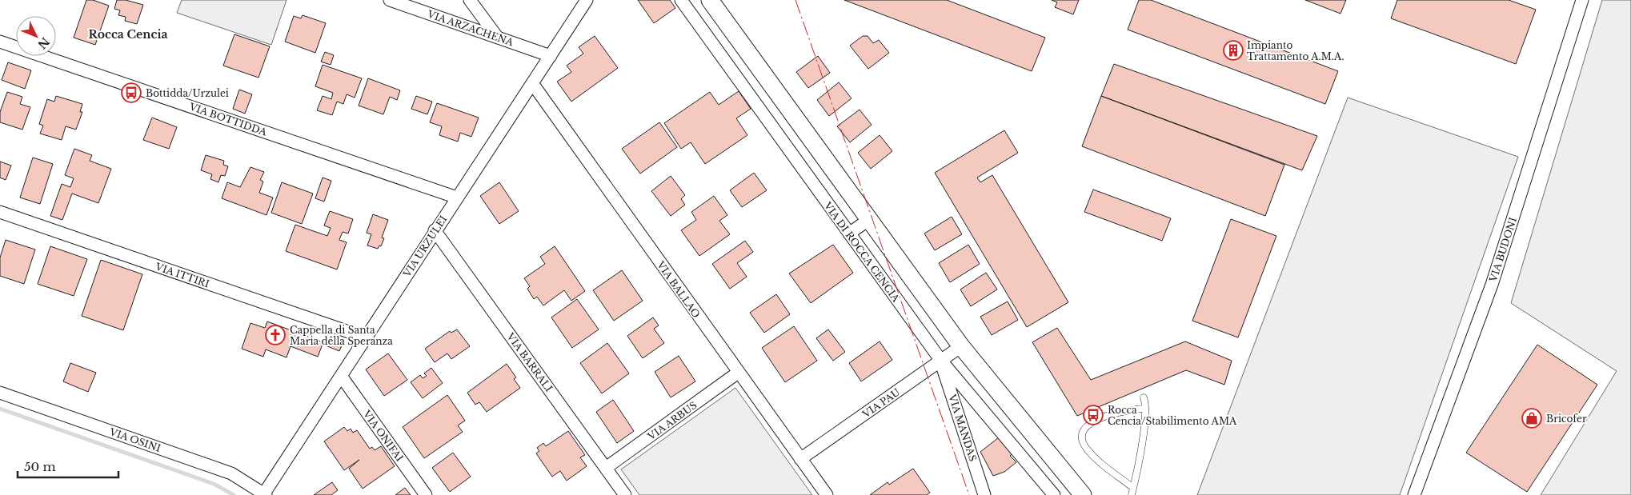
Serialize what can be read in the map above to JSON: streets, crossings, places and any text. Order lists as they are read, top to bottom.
{
  "streets": {
    "street": [
      "VIA ARZACHENA",
      "VIA BOTTIDDA",
      "VIA URZULEI",
      "VIA BUDONI",
      "VIA DI ROCCA CENCIA",
      "VIA ITTIRI",
      "VIA BALLAO",
      "VIA BARRALI",
      "VIA PAU",
      "VIA ARBUS",
      "VIA MANDAS",
      "VIA ONIFAI",
      "VIA OSINI"
    ]
  },
  "crossings": [
    ["VIA ARZACHENA", "VIA URZULEI"],
    ["VIA BOTTIDDA", "VIA URZULEI"],
    ["VIA URZULEI", "VIA ITTIRI"],
    ["VIA URZULEI", "VIA BALLAO"],
    ["VIA URZULEI", "VIA BARRALI"],
    ["VIA URZULEI", "VIA ONIFAI"],
    ["VIA URZULEI", "VIA OSINI"],
    ["VIA DI ROCCA CENCIA", "VIA PAU"],
    ["VIA DI ROCCA CENCIA", "VIA MANDAS"],
    ["VIA BALLAO", "VIA PAU"],
    ["VIA BALLAO", "VIA ARBUS"],
    ["VIA BARRALI", "VIA ARBUS"],
    ["VIA PAU", "VIA MANDAS"]
  ],
  "districts": ["Rocca Cencia"],
  "places": {
    "building": ["Impianto Trattamento A.M.A."],
    "bus stop": ["Bottidda/Urzulei", "Rocca Cencia/Stabilimento AMA"],
    "church": ["Cappella di Santa Maria della Speranza"],
    "shop": ["Bricofer"]
  },
  "scale_bar": "50 m",
  "north": "bottom right"
}
